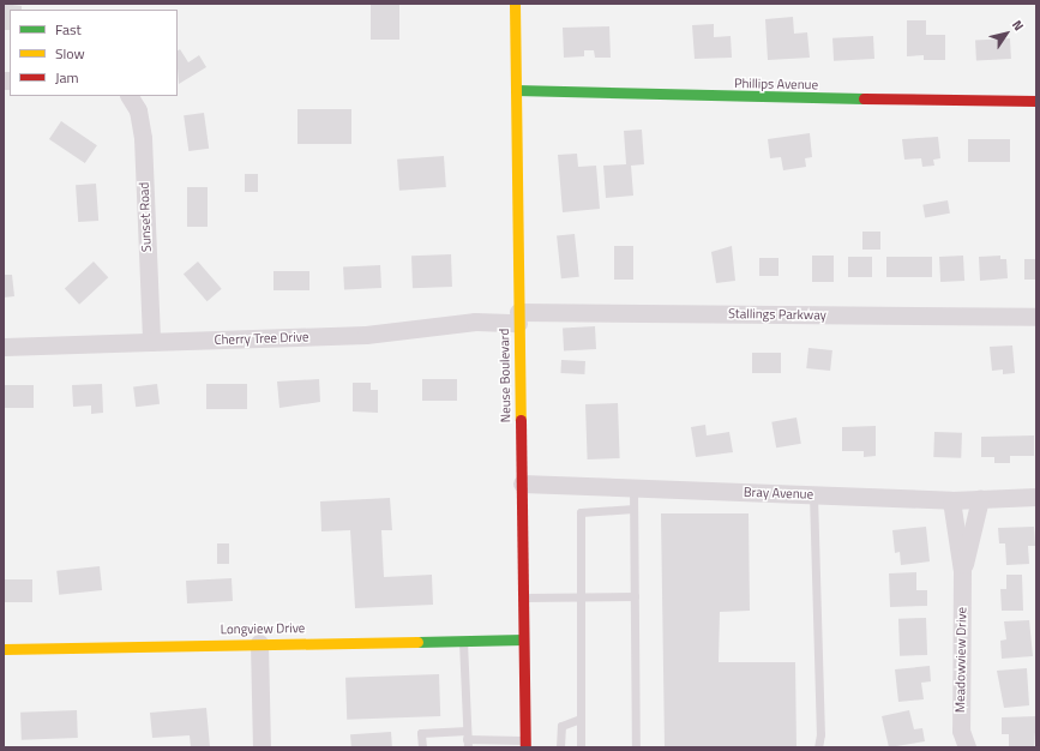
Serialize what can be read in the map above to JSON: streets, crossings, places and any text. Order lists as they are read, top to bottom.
{
  "streets": {
    "street": [
      "Phillips Avenue",
      "Sunset Road",
      "Stallings Parkway",
      "Cherry Tree Drive",
      "Neuse Boulevard",
      "Bray Avenue",
      "Longview Drive",
      "Meadowview Drive"
    ]
  },
  "crossings": [
    ["Phillips Avenue", "Neuse Boulevard"],
    ["Sunset Road", "Cherry Tree Drive"],
    ["Stallings Parkway", "Cherry Tree Drive"],
    ["Stallings Parkway", "Neuse Boulevard"],
    ["Cherry Tree Drive", "Neuse Boulevard"],
    ["Neuse Boulevard", "Bray Avenue"],
    ["Neuse Boulevard", "Longview Drive"],
    ["Bray Avenue", "Meadowview Drive"]
  ],
  "legend": ["Fast", "Slow", "Jam"],
  "north": "top right"
}
